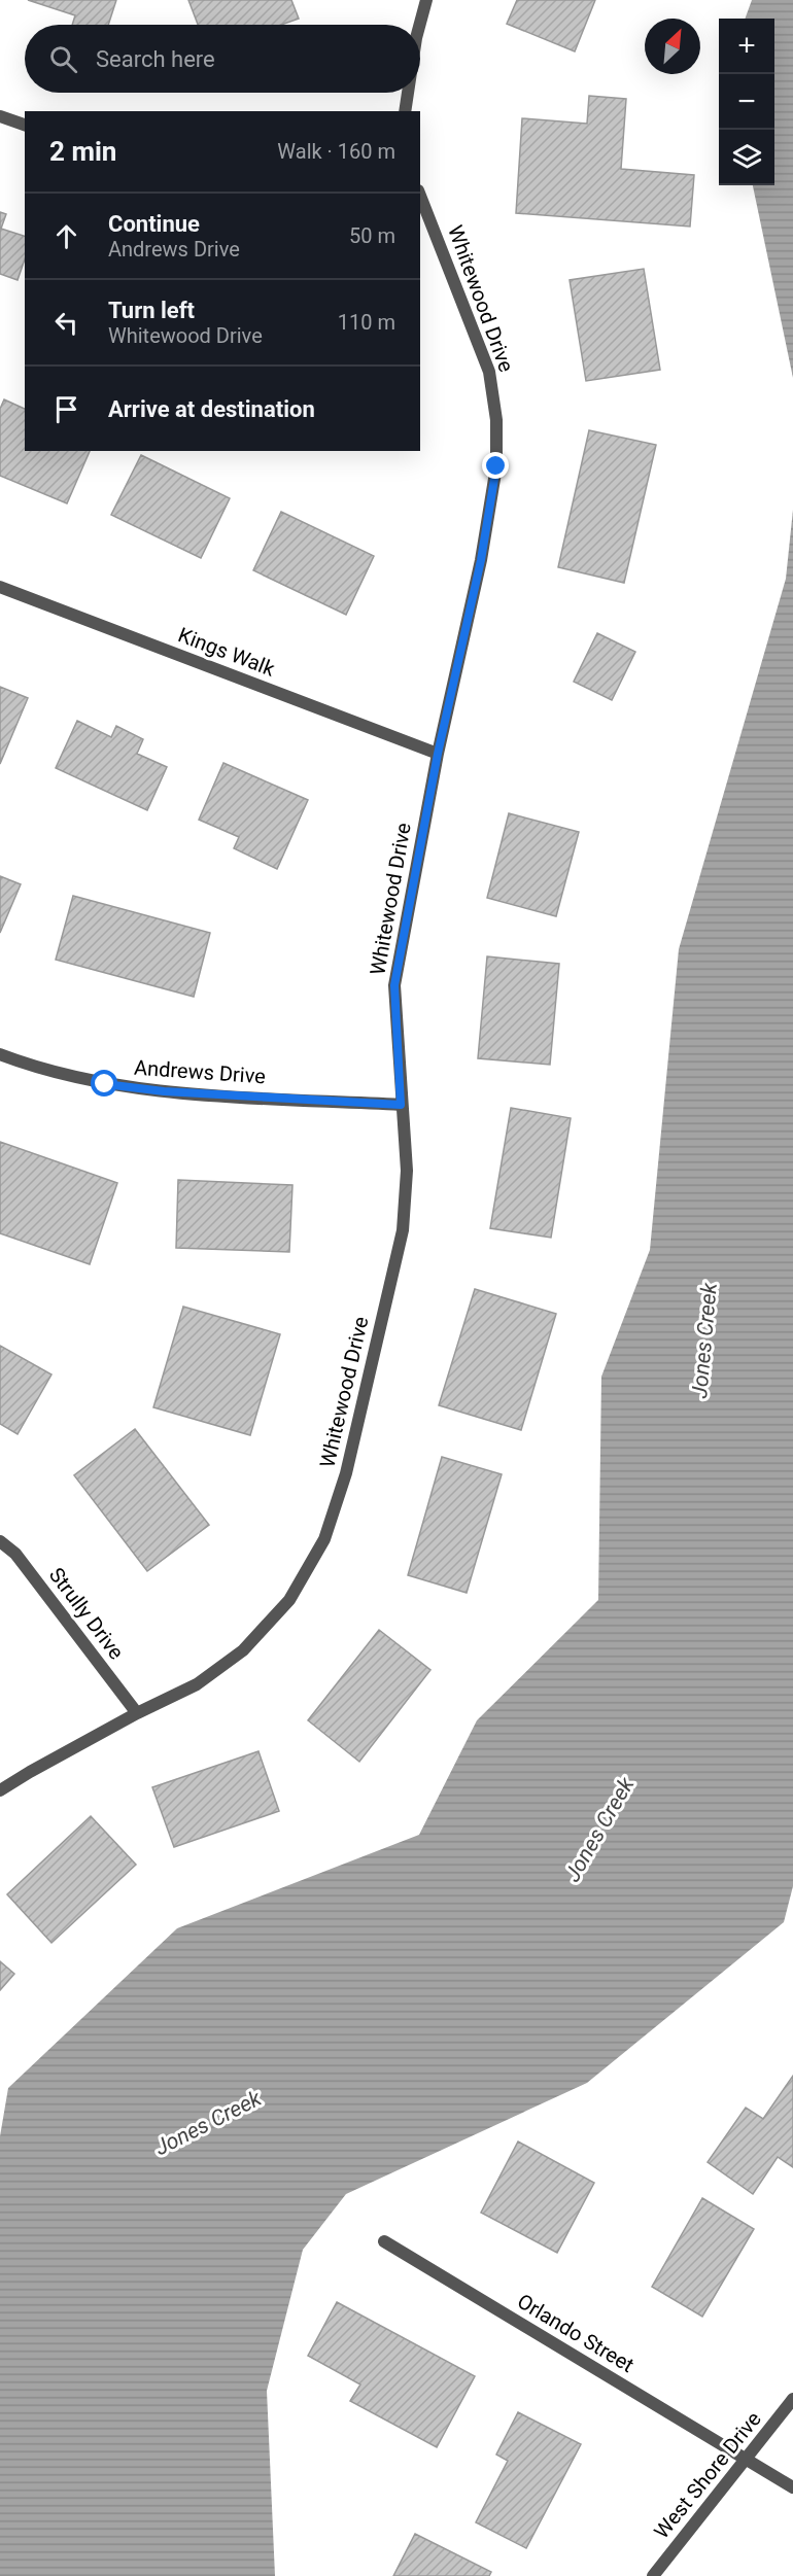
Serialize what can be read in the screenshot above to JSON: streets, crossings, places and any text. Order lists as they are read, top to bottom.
{
  "streets": {
    "street": [
      "Whitewood Drive",
      "Kings Walk",
      "Andrews Drive",
      "Strully Drive",
      "Orlando Street",
      "West Shore Drive"
    ]
  },
  "crossings": [
    ["Whitewood Drive", "Kings Walk"],
    ["Whitewood Drive", "Andrews Drive"],
    ["Whitewood Drive", "Strully Drive"],
    ["Orlando Street", "West Shore Drive"]
  ],
  "water": ["Jones Creek"],
  "north": "top right",
  "page": {
    "map_buttons": ["+", "−"],
    "search": "Search here",
    "heading": ["2 min", "Walk · 160 m"],
    "list": [
      ["Continue", "Andrews Drive", "50 m"],
      ["Turn left", "Whitewood Drive", "110 m"],
      "Arrive at destination"
    ]
  }
}
